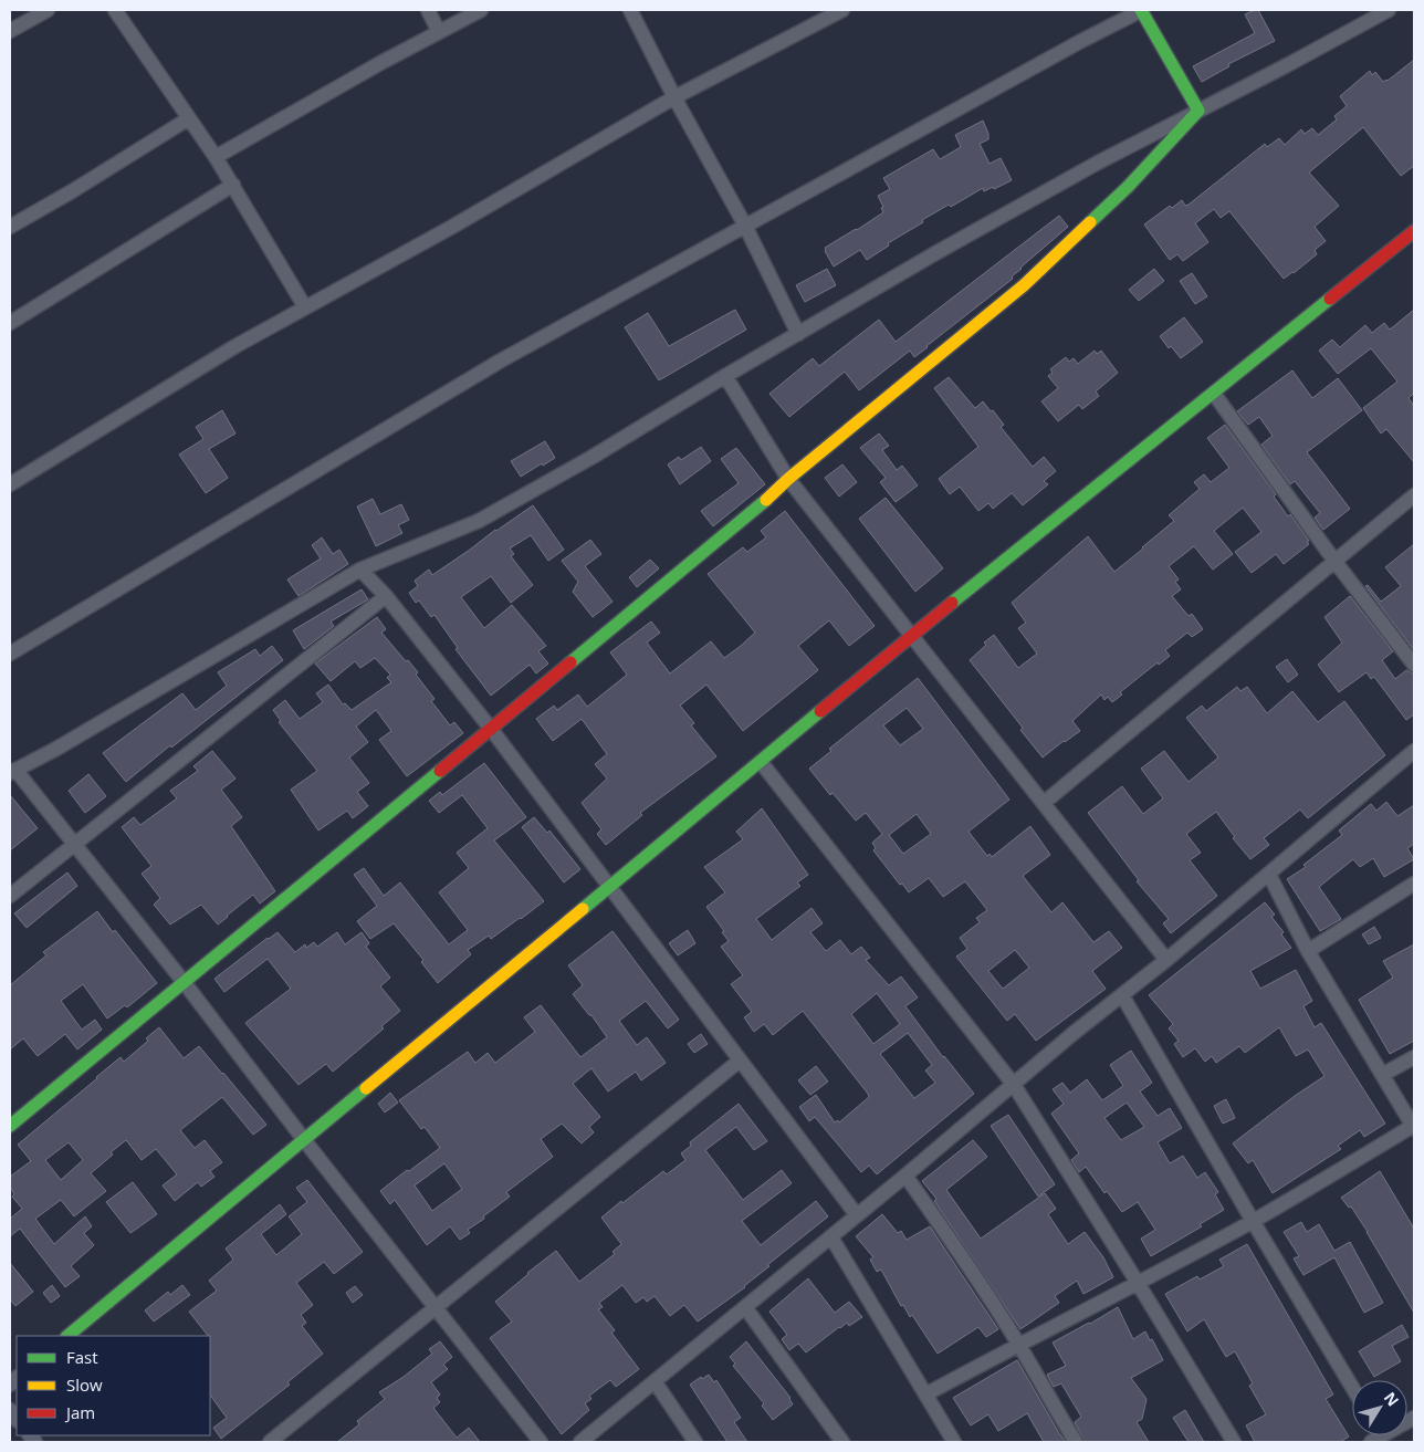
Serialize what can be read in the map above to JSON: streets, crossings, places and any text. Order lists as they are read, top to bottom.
{
  "legend": ["Fast", "Slow", "Jam"],
  "north": "top right"
}
